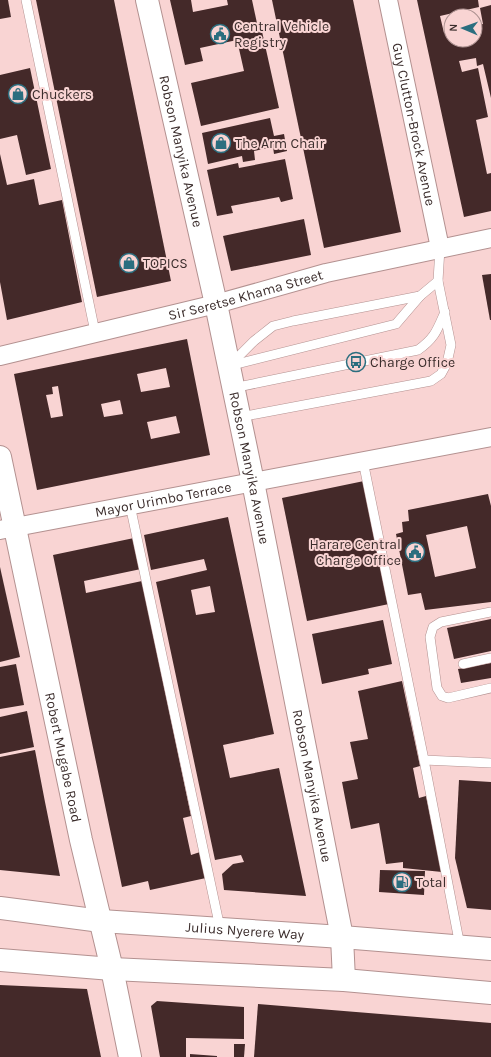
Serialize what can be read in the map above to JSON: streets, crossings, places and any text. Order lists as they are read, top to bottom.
{
  "streets": {
    "main road": ["Robson Manyika Avenue", "Robert Mugabe Road", "Julius Nyerere Way"],
    "street": ["Guy Clutton-Brock Avenue", "Sir Seretse Khama Street", "Mayor Urimbo Terrace"]
  },
  "crossings": [
    ["Guy Clutton-Brock Avenue", "Sir Seretse Khama Street"],
    ["Robson Manyika Avenue", "Sir Seretse Khama Street"],
    ["Robson Manyika Avenue", "Mayor Urimbo Terrace"],
    ["Robson Manyika Avenue", "Julius Nyerere Way"],
    ["Mayor Urimbo Terrace", "Robert Mugabe Road"],
    ["Robert Mugabe Road", "Julius Nyerere Way"]
  ],
  "places": {
    "public building": ["Central Vehicle Registry", "Harare Central Charge Office"],
    "shop": ["Chuckers", "The Arm Chair", "TOPICS"],
    "bus stop": ["Charge Office"],
    "fuel station": ["Total"]
  },
  "north": "left"
}
